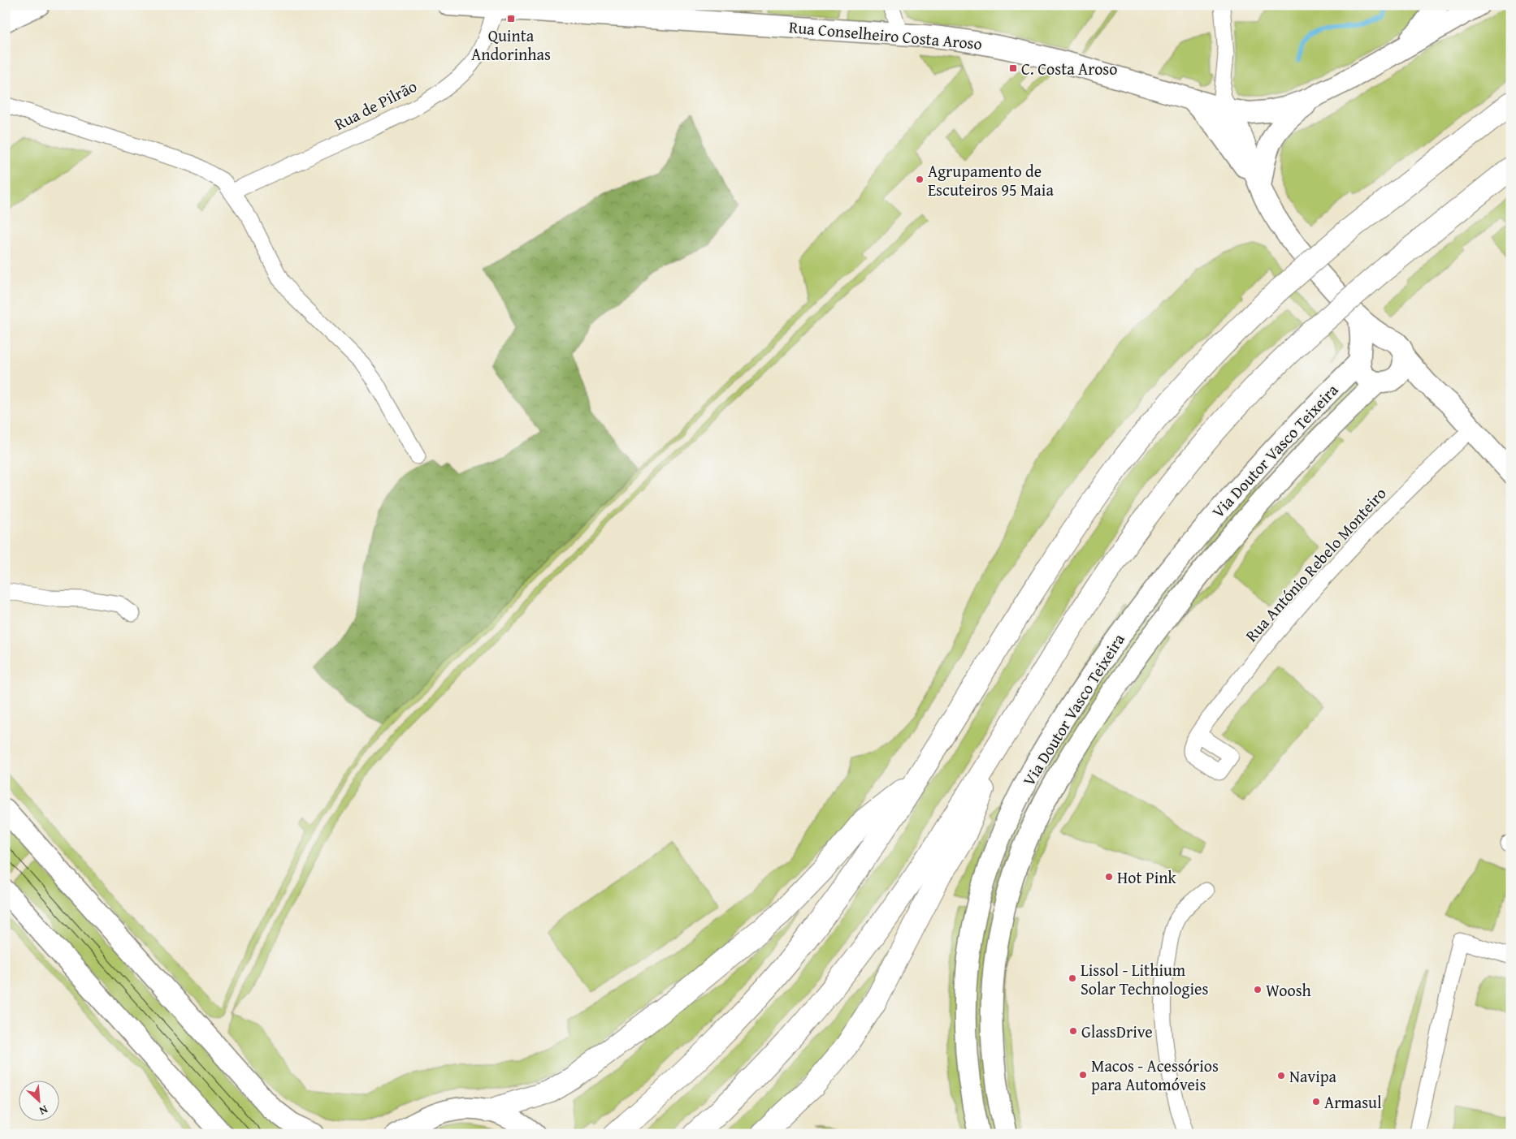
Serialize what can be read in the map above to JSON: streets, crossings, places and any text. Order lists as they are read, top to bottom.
{
  "streets": {
    "main road": ["Rua Conselheiro Costa Aroso", "Via Doutor Vasco Teixeira"],
    "street": ["Rua de Pilrão", "Rua António Rebelo Monteiro"]
  },
  "crossings": [
    ["Rua Conselheiro Costa Aroso", "Rua de Pilrão"]
  ],
  "places": {
    "transit": ["Quinta Andorinhas", "C. Costa Aroso"],
    "other": [
      "Agrupamento de Escuteiros 95 Maia",
      "Hot Pink",
      "Lissol - Lithium Solar Technologies",
      "Woosh",
      "GlassDrive",
      "Macos - Acessórios para Automóveis",
      "Navipa",
      "Armasul"
    ]
  },
  "north": "bottom right"
}
